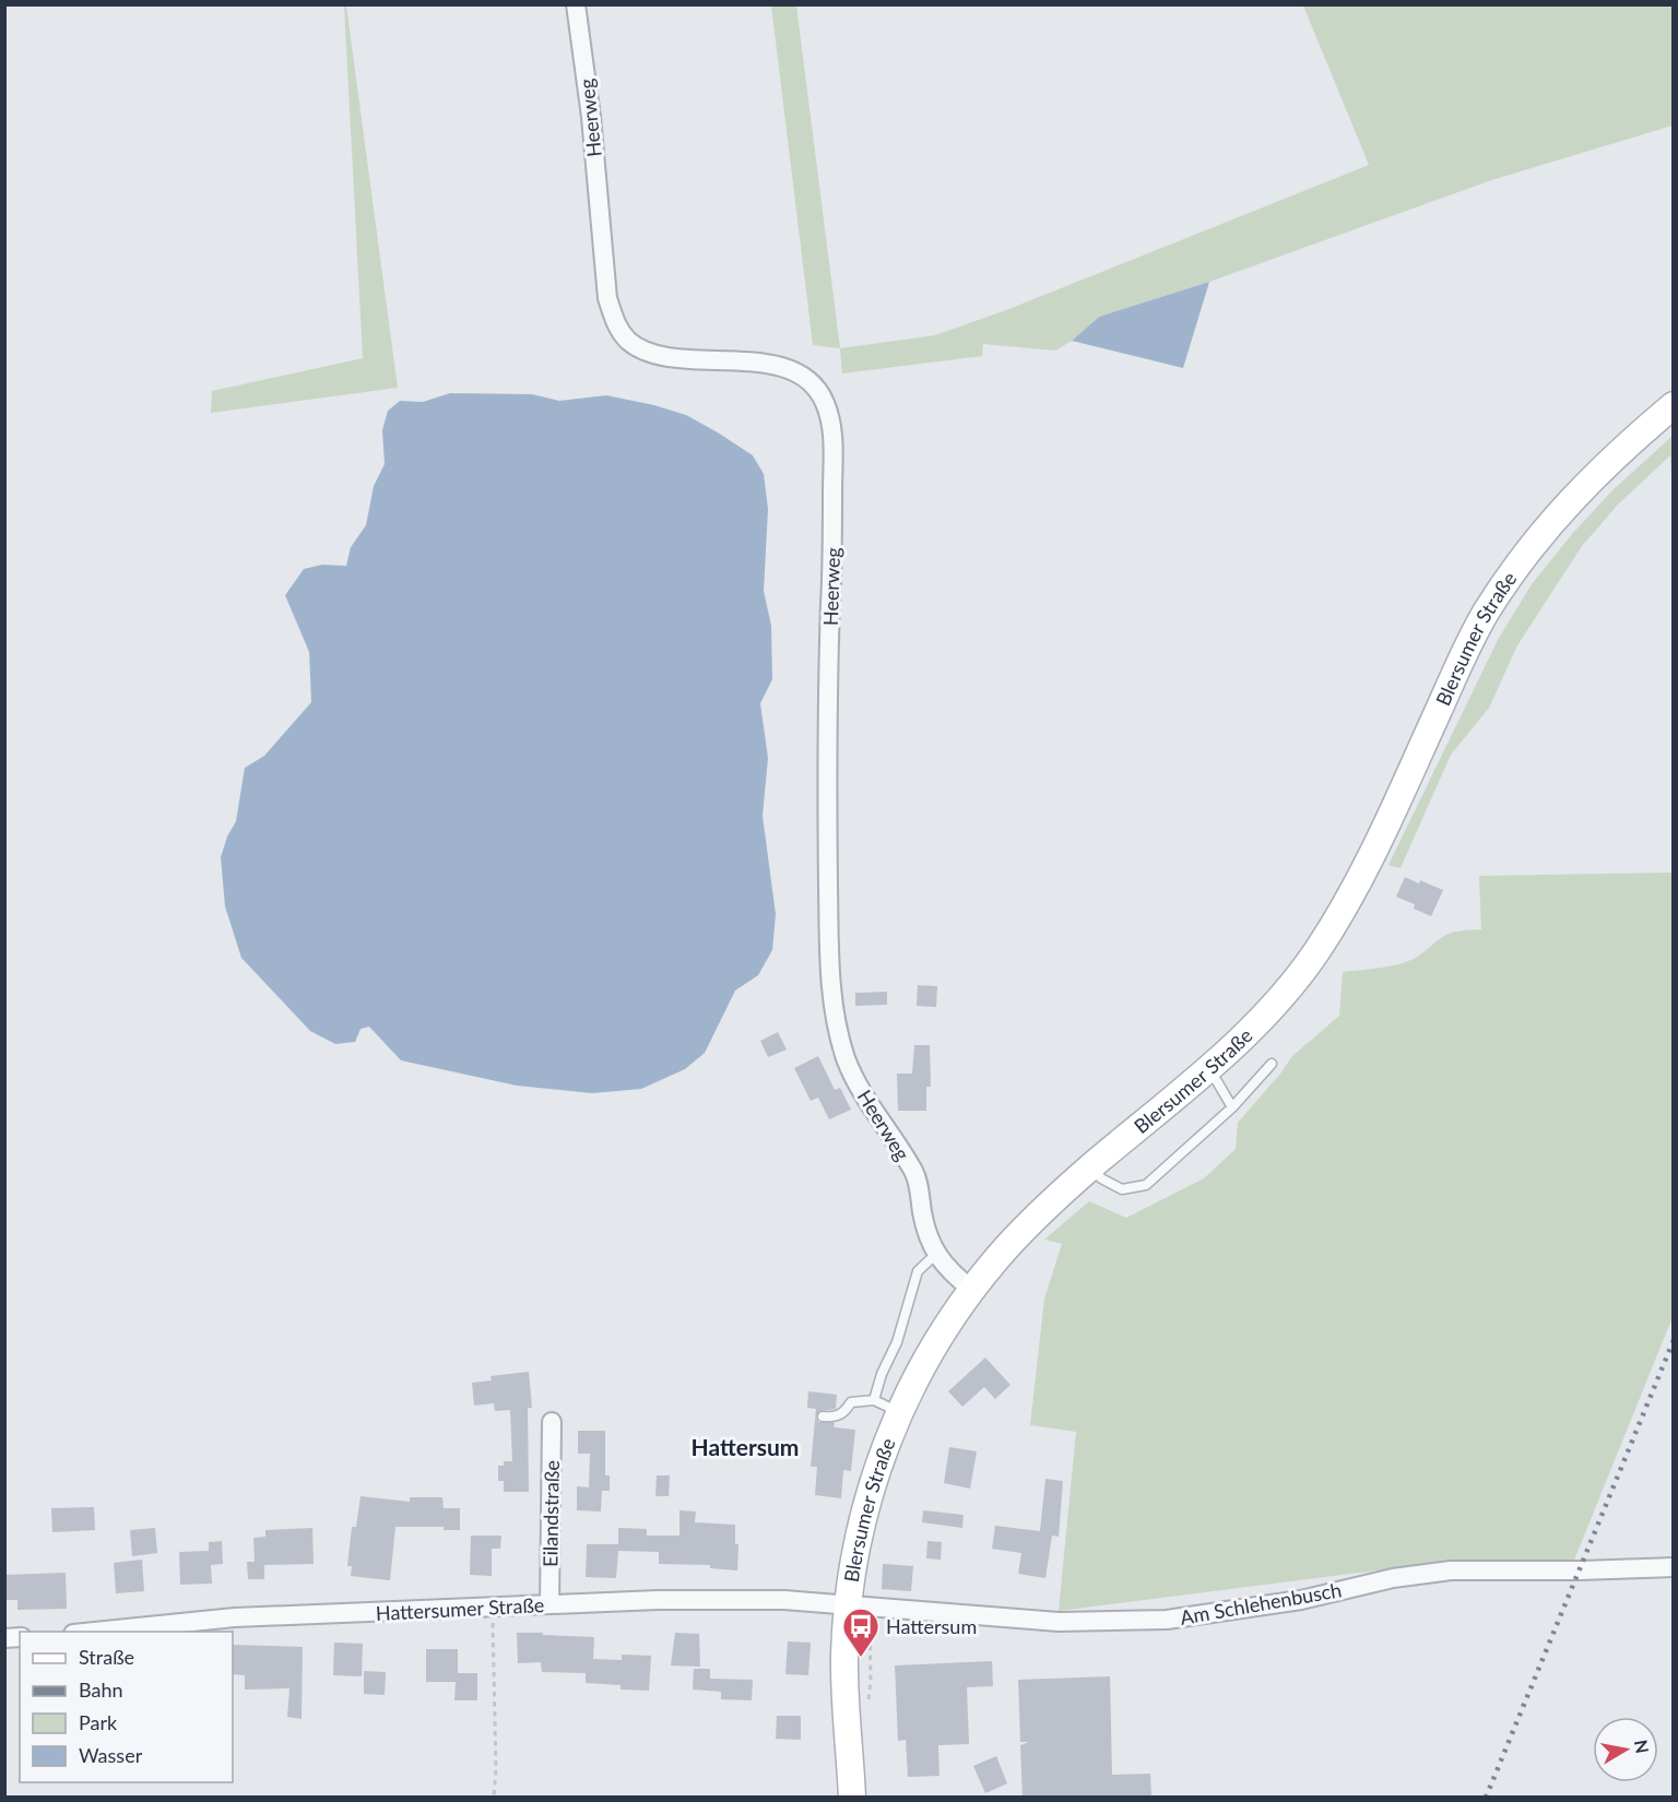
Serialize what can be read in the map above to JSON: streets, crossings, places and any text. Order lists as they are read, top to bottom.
{
  "streets": {
    "main road": ["Blersumer Straße"],
    "street": [
      "Heerweg",
      "Eilandstraße",
      "Am Schlehenbusch",
      "Hattersumer Straße"
    ]
  },
  "crossings": [
    ["Heerweg", "Blersumer Straße"],
    ["Blersumer Straße", "Am Schlehenbusch"],
    ["Blersumer Straße", "Hattersumer Straße"],
    ["Eilandstraße", "Hattersumer Straße"],
    ["Am Schlehenbusch", "Hattersumer Straße"]
  ],
  "districts": ["Hattersum"],
  "places": {
    "bus stop": ["Hattersum"]
  },
  "legend": [
    "Straße",
    "Bahn",
    "Park",
    "Wasser"
  ],
  "north": "right"
}
